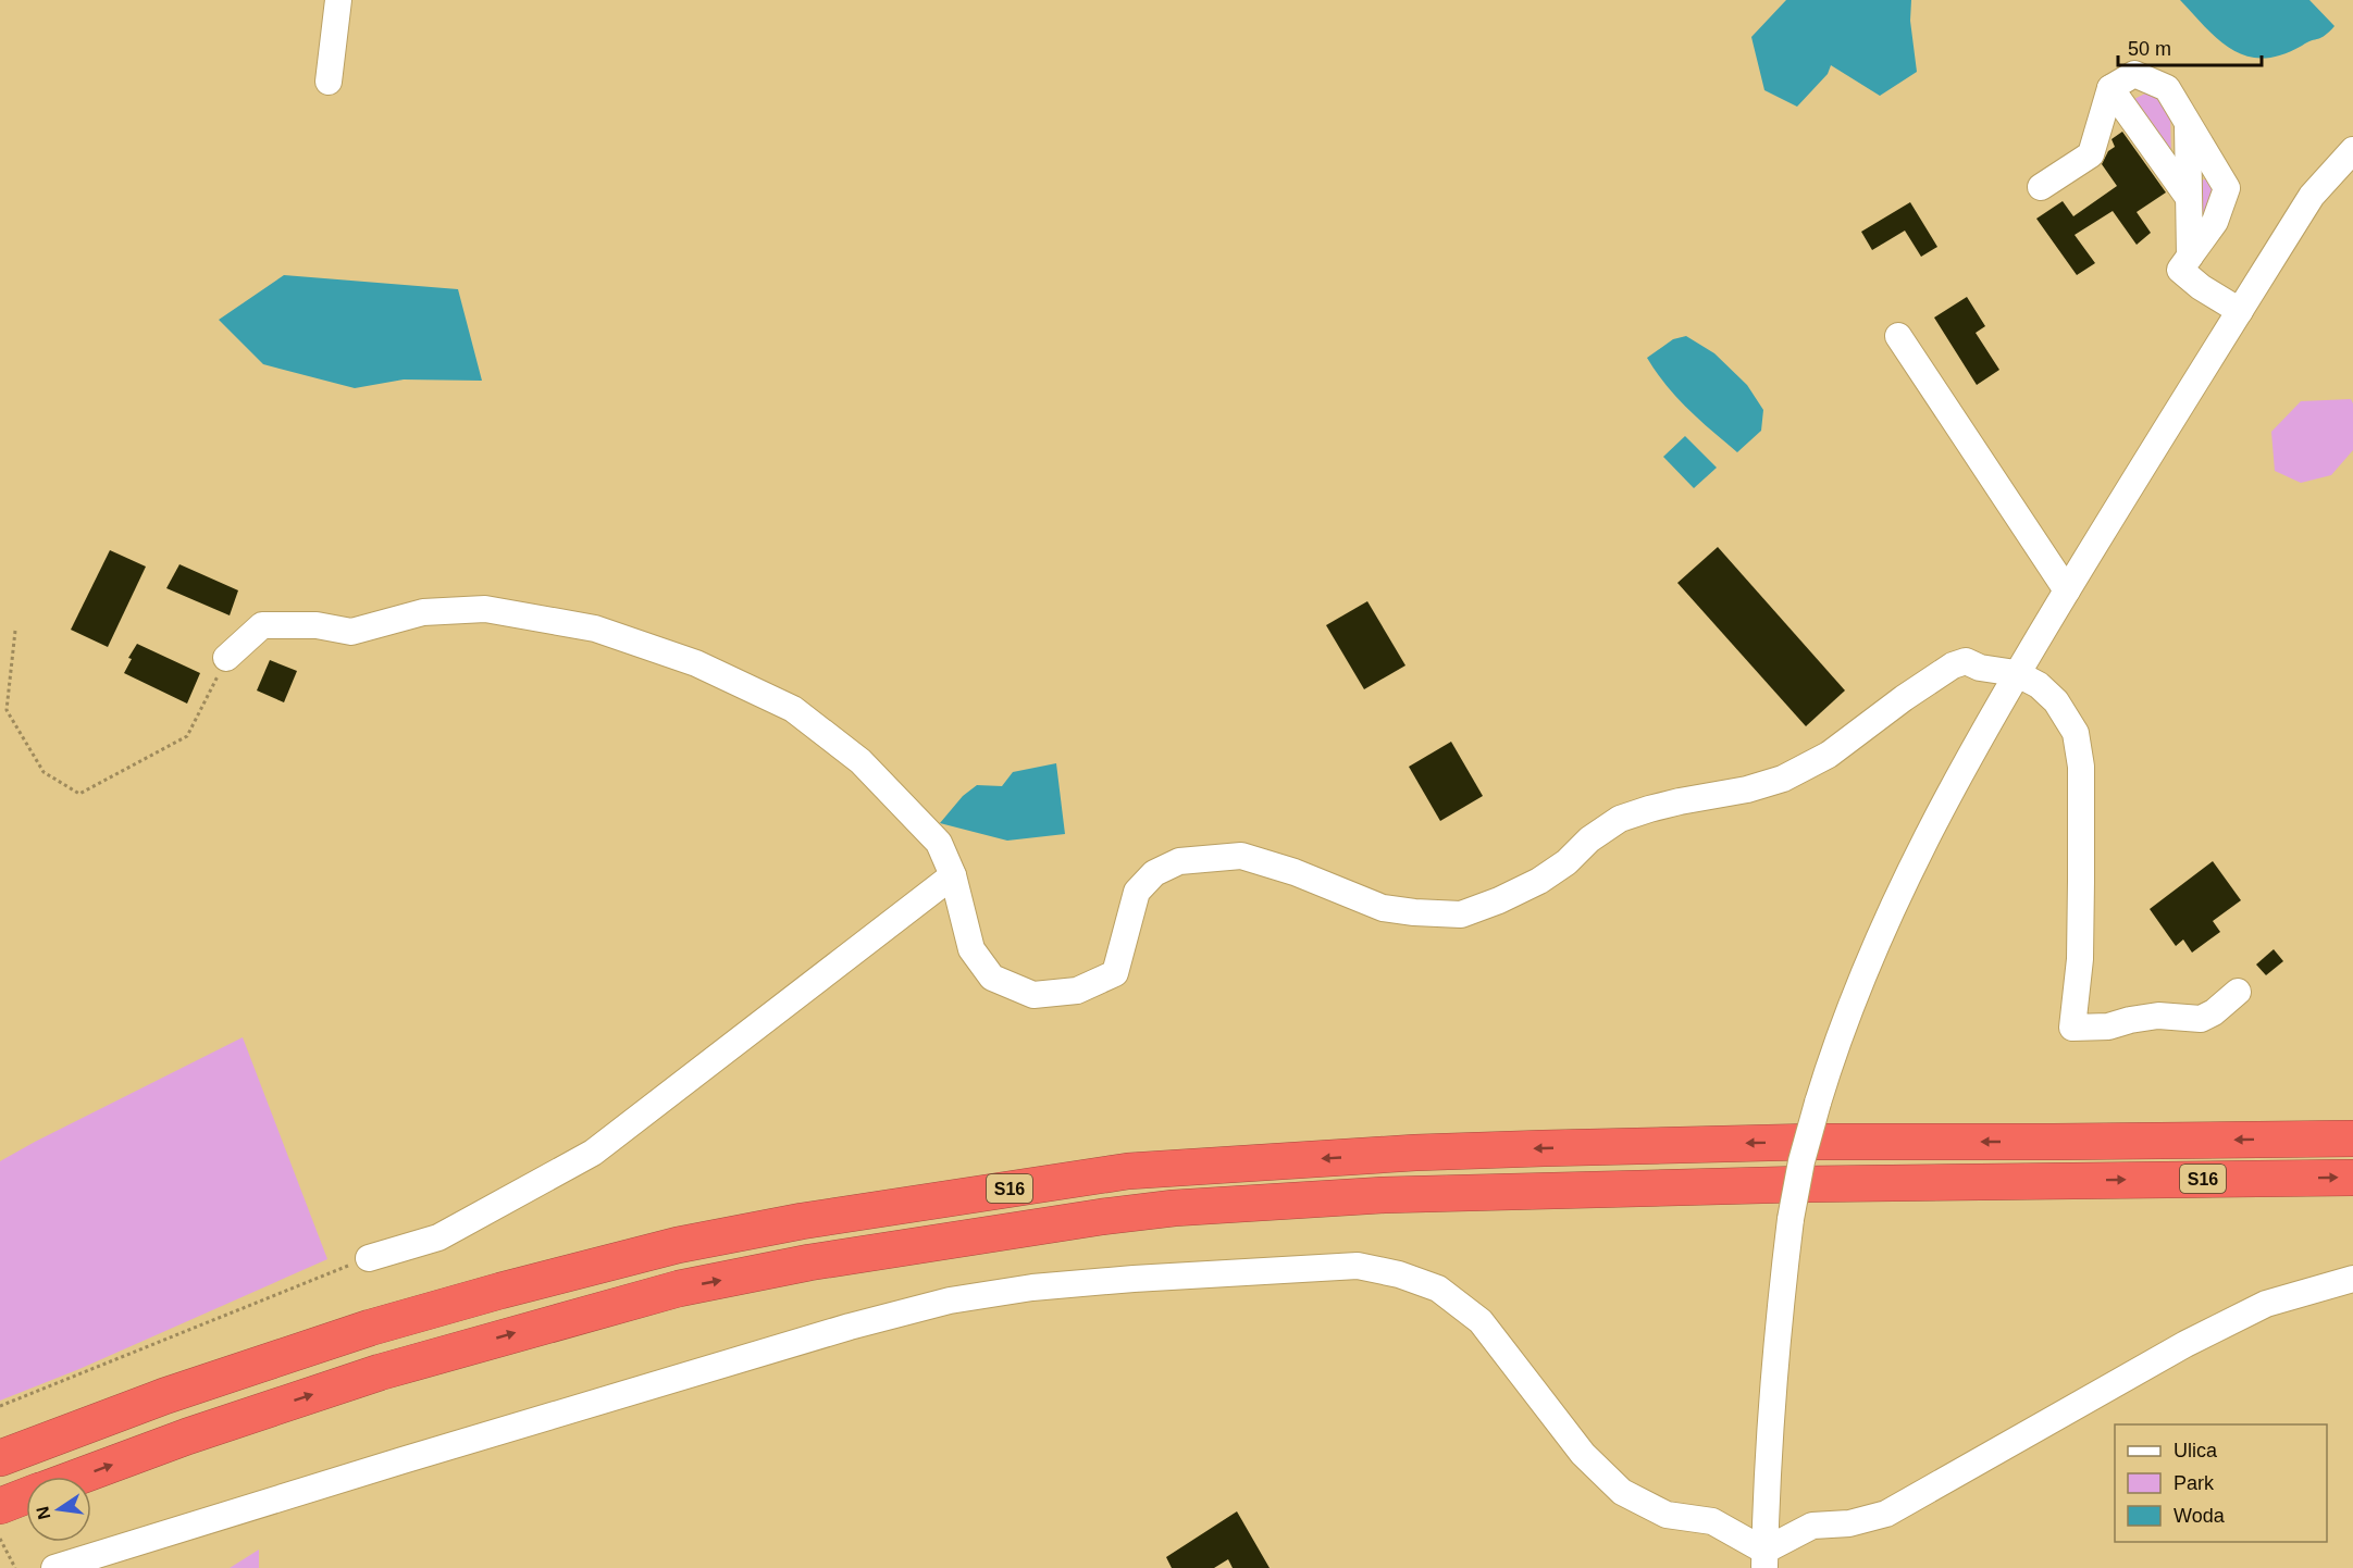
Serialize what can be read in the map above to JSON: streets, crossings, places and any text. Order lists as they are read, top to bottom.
{
  "streets": {
    "highway": ["S16"]
  },
  "legend": ["Ulica", "Park", "Woda"],
  "scale_bar": "50 m",
  "north": "left"
}
